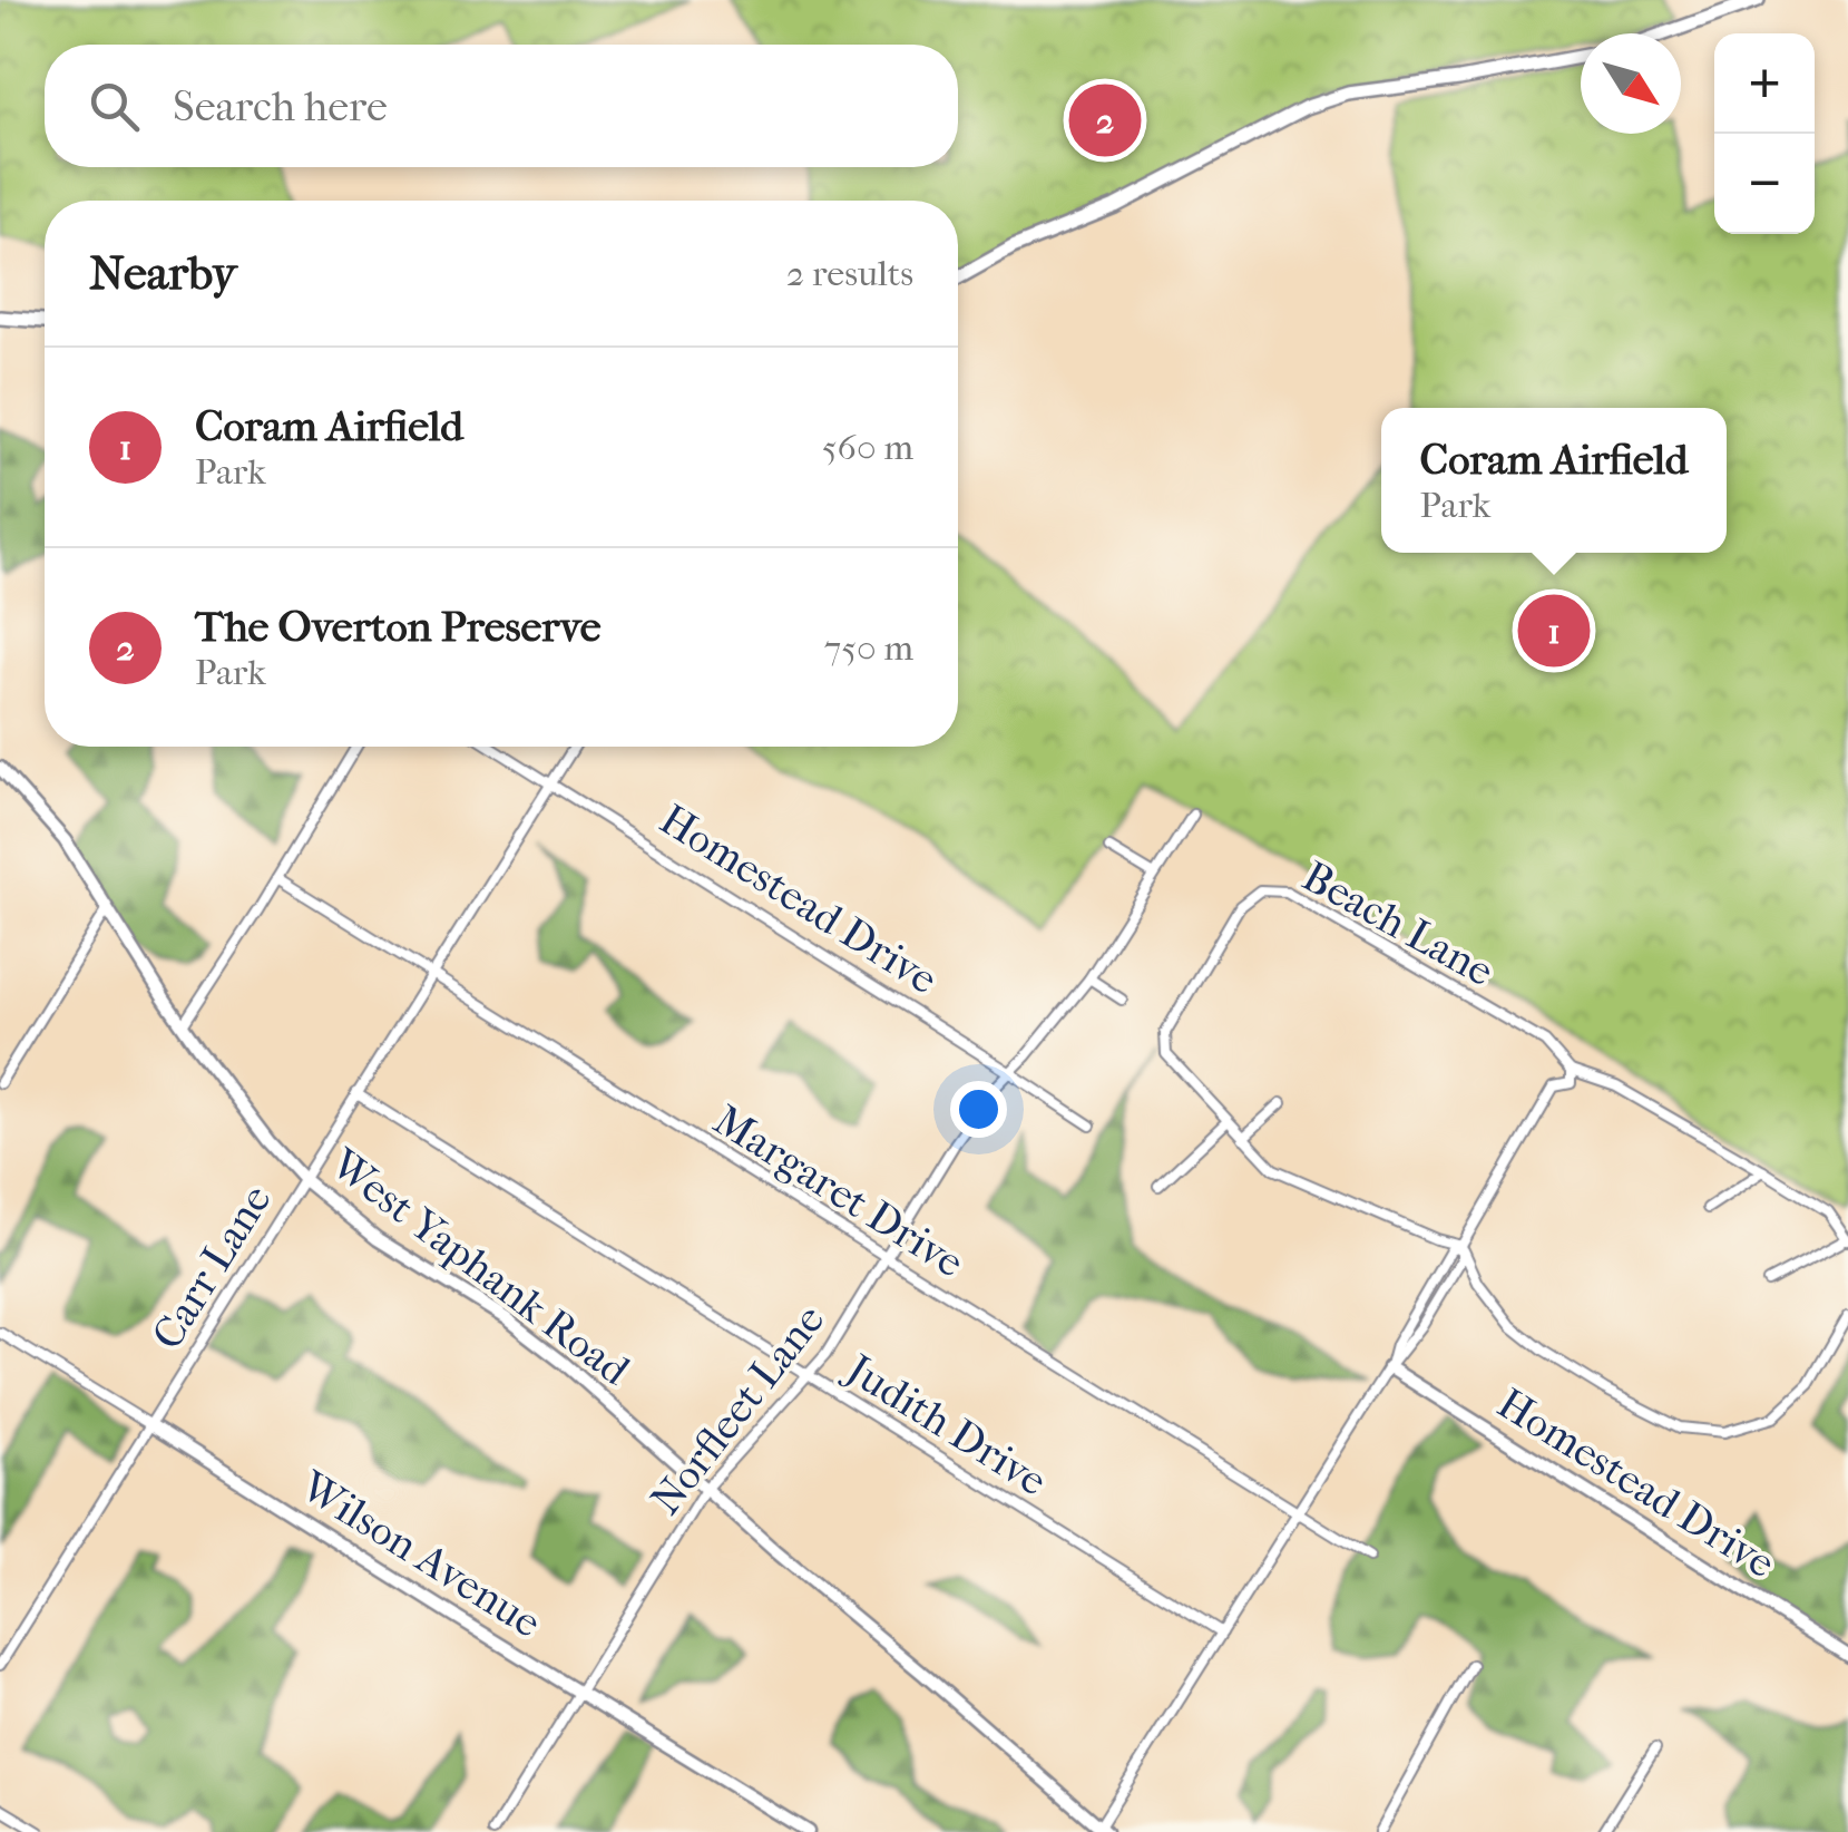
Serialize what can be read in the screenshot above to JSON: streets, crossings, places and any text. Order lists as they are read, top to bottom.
{
  "streets": {
    "street": [
      "Homestead Drive",
      "Beach Lane",
      "Margaret Drive",
      "Carr Lane",
      "West Yaphank Road",
      "Norfleet Lane",
      "Judith Drive",
      "Wilson Avenue"
    ]
  },
  "crossings": [
    ["Homestead Drive", "Carr Lane"],
    ["Homestead Drive", "Norfleet Lane"],
    ["Margaret Drive", "Carr Lane"],
    ["Margaret Drive", "Norfleet Lane"],
    ["Carr Lane", "West Yaphank Road"],
    ["Carr Lane", "Judith Drive"],
    ["Carr Lane", "Wilson Avenue"],
    ["West Yaphank Road", "Norfleet Lane"],
    ["Norfleet Lane", "Judith Drive"],
    ["Norfleet Lane", "Wilson Avenue"]
  ],
  "north": "bottom right",
  "page": {
    "map_buttons": ["+", "−"],
    "search": "Search here",
    "pins": ["2", "1"],
    "heading": ["Nearby", "2 results"],
    "list": [
      {
        "mark": "1",
        "name": "Coram Airfield",
        "note": "Park",
        "value": "560 m"
      },
      {
        "mark": "2",
        "name": "The Overton Preserve",
        "note": "Park",
        "value": "750 m"
      }
    ],
    "popup": ["Coram Airfield", "Park"]
  }
}
